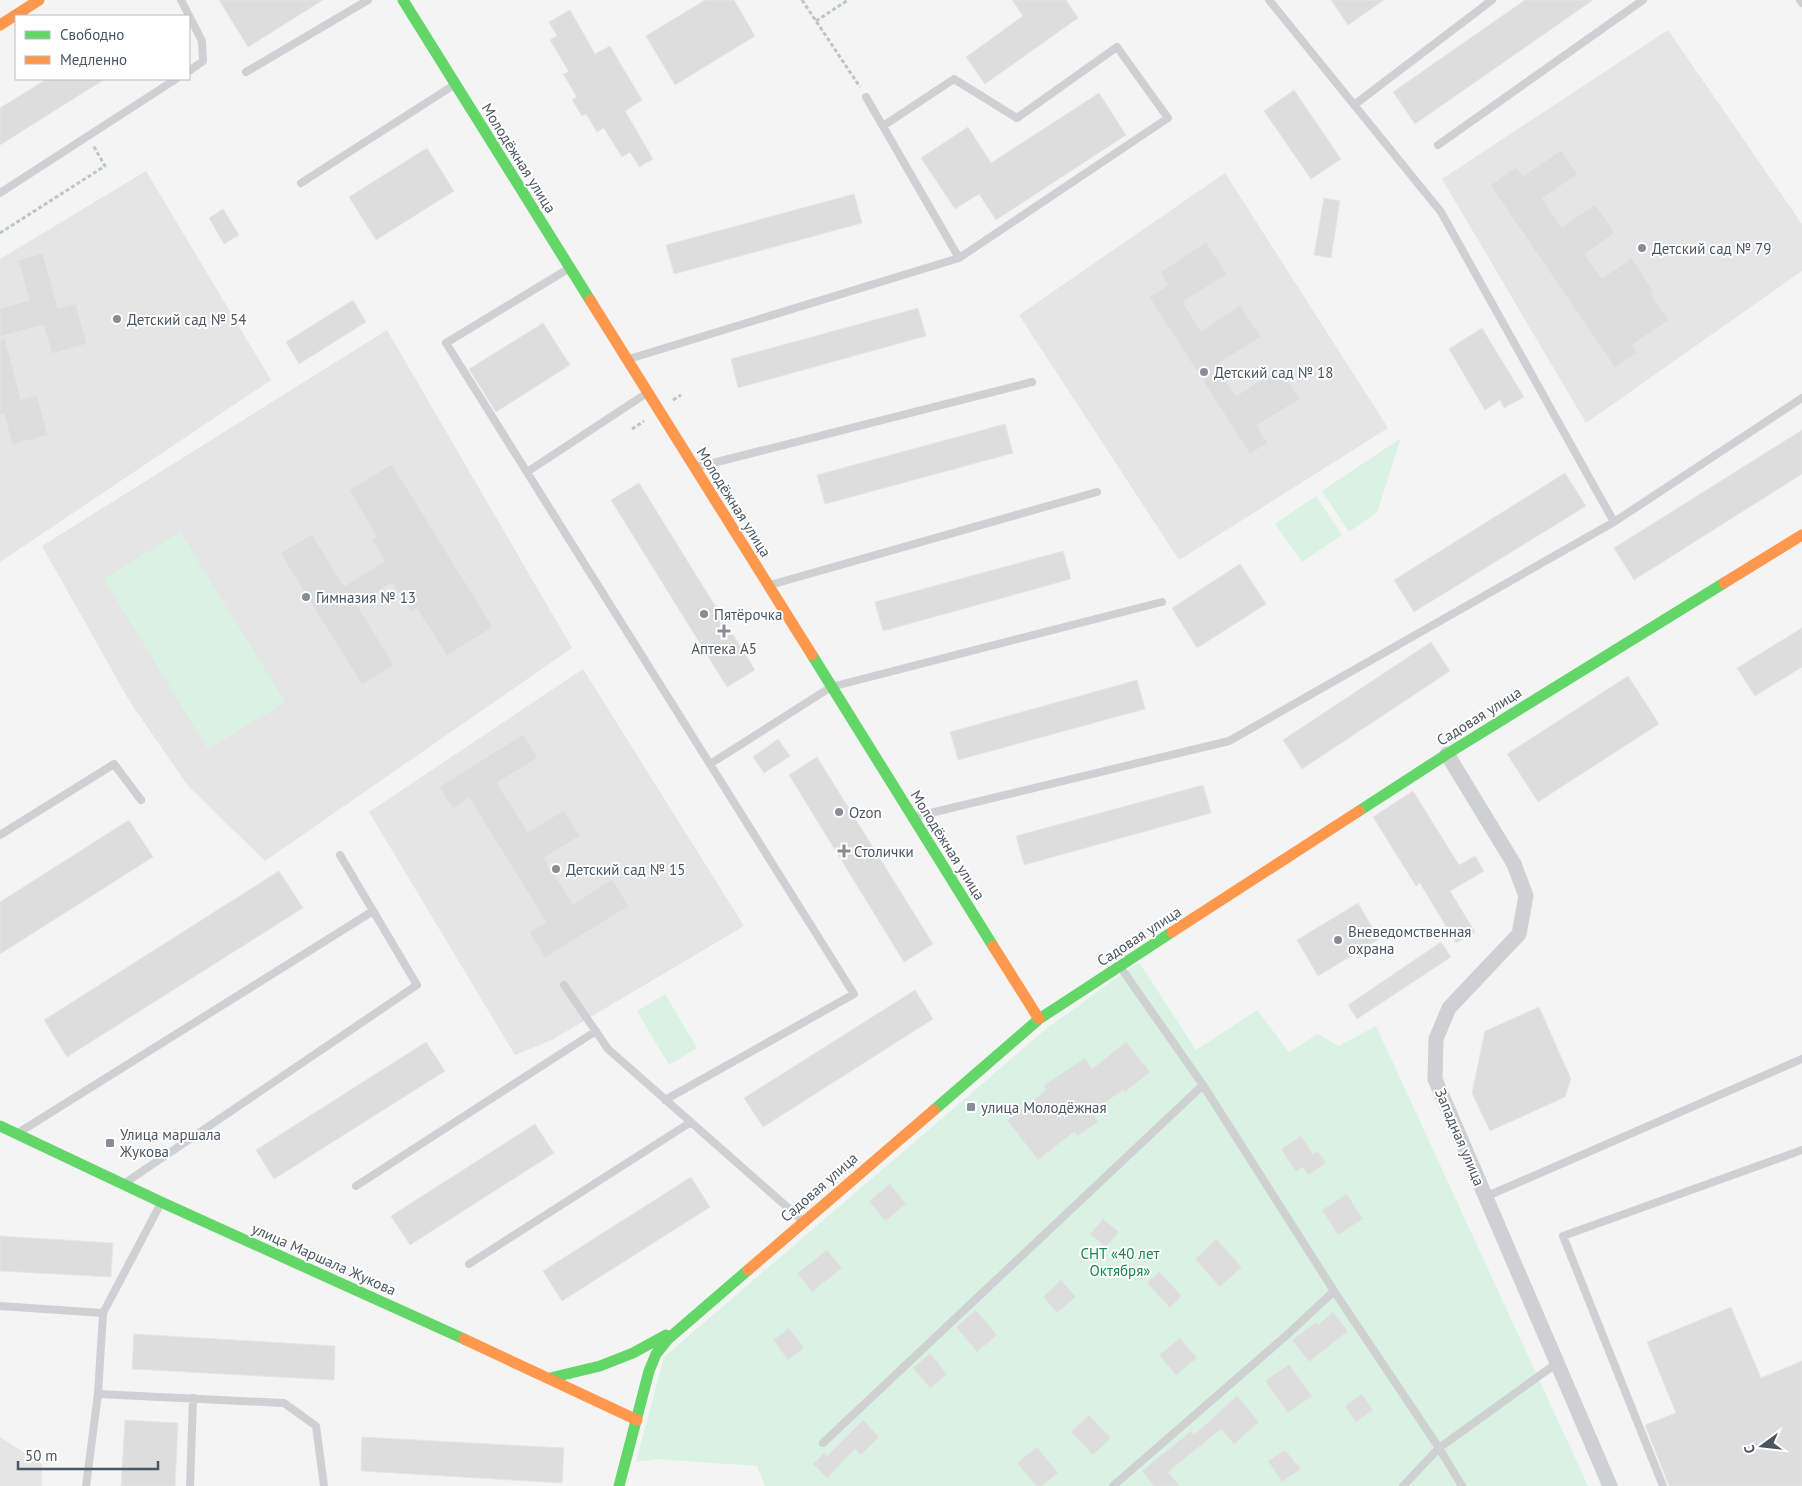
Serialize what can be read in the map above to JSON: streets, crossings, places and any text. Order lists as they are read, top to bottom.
{
  "streets": {
    "street": [
      "Молодёжная улица",
      "Садовая улица",
      "Западная улица",
      "улица Маршала Жукова"
    ]
  },
  "crossings": [
    ["Молодёжная улица", "Садовая улица"],
    ["Садовая улица", "Западная улица"],
    ["Садовая улица", "улица Маршала Жукова"]
  ],
  "parks": ["СНТ «40 лет Октября»"],
  "places": {
    "other": [
      "Детский сад № 79",
      "Детский сад № 54",
      "Детский сад № 18",
      "Гимназия № 13",
      "Пятёрочка",
      "Ozon",
      "Детский сад № 15",
      "Вневедомственная охрана"
    ],
    "health": ["Аптека A5", "Столички"],
    "transit": ["улица Молодёжная", "Улица маршала Жукова"]
  },
  "legend": ["Свободно", "Медленно"],
  "scale_bar": "50 m",
  "north": "left"
}
